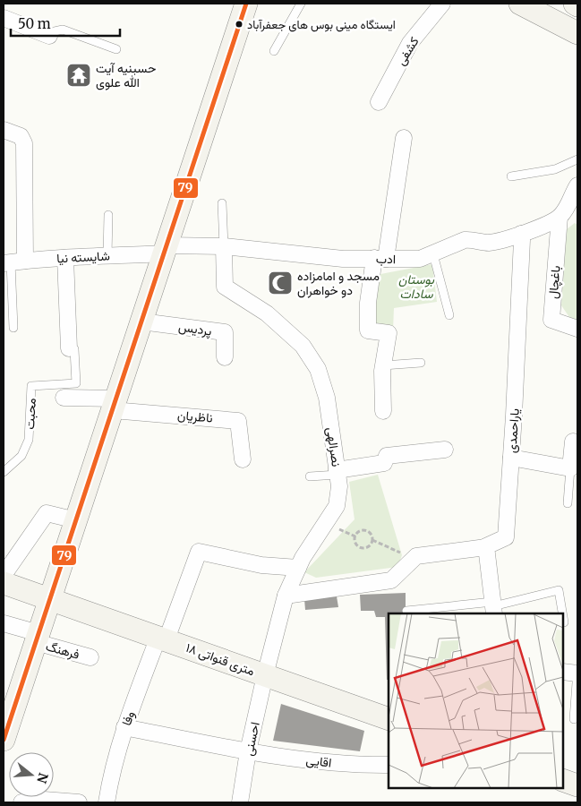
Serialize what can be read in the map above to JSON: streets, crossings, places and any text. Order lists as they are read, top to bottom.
{
  "streets": {
    "street": [
      "کشفی",
      "شایسته نیا",
      "ادب",
      "باغچال",
      "پردیس",
      "محبت",
      "ناظریان",
      "یاراحمدی",
      "نصرالهی",
      "فرهنگ",
      "۱۸ متری قنواتی",
      "وفا",
      "احسنی",
      "اقایی"
    ]
  },
  "crossings": [
    ["شایسته نیا", "ادب"],
    ["شایسته نیا", "محبت"],
    ["ادب", "باغچال"],
    ["ادب", "یاراحمدی"],
    ["ادب", "نصرالهی"],
    ["نصرالهی", "۱۸ متری قنواتی"],
    ["نصرالهی", "وفا"],
    ["نصرالهی", "احسنی"],
    ["۱۸ متری قنواتی", "وفا"],
    ["۱۸ متری قنواتی", "احسنی"],
    ["وفا", "اقایی"],
    ["احسنی", "اقایی"]
  ],
  "parks": ["بوستان سادات"],
  "places": {
    "other": ["ایستگاه مینی بوس های جعفرآباد"],
    "temple": ["حسینیه آیت الله علوی"],
    "mosque": ["مسجد و امامزاده دو خواهران"]
  },
  "lines": ["transit line 79"],
  "scale_bar": "50 m",
  "north": "right"
}
